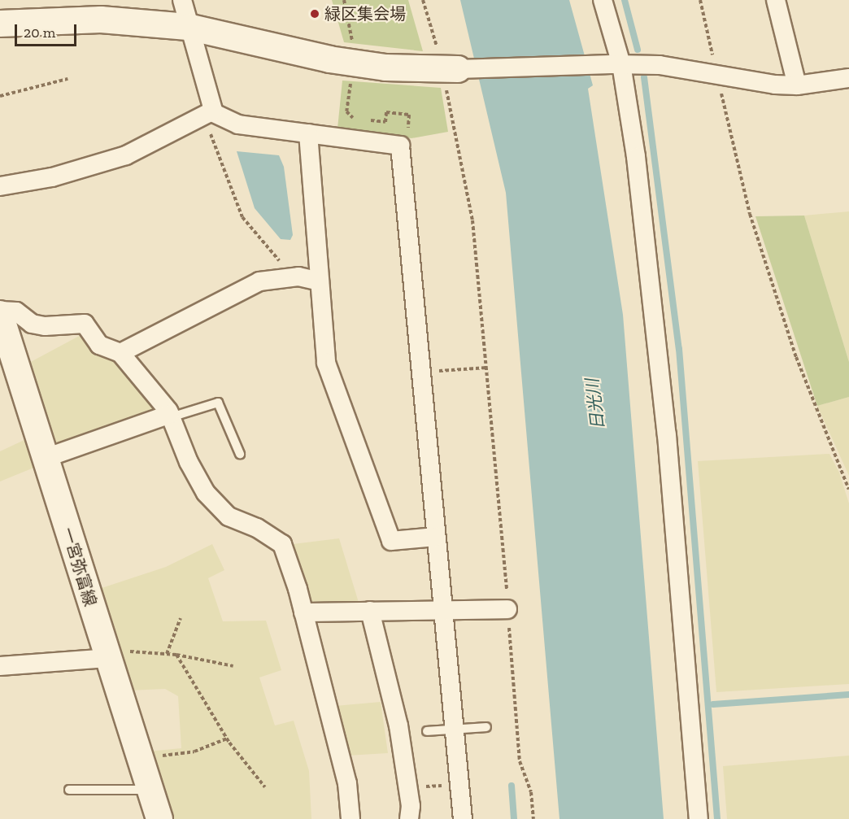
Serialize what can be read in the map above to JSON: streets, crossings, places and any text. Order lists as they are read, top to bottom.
{
  "streets": {
    "main road": ["一宮弥富線"]
  },
  "water": ["日光川"],
  "places": ["緑区集会場"],
  "scale_bar": "20 m"
}
